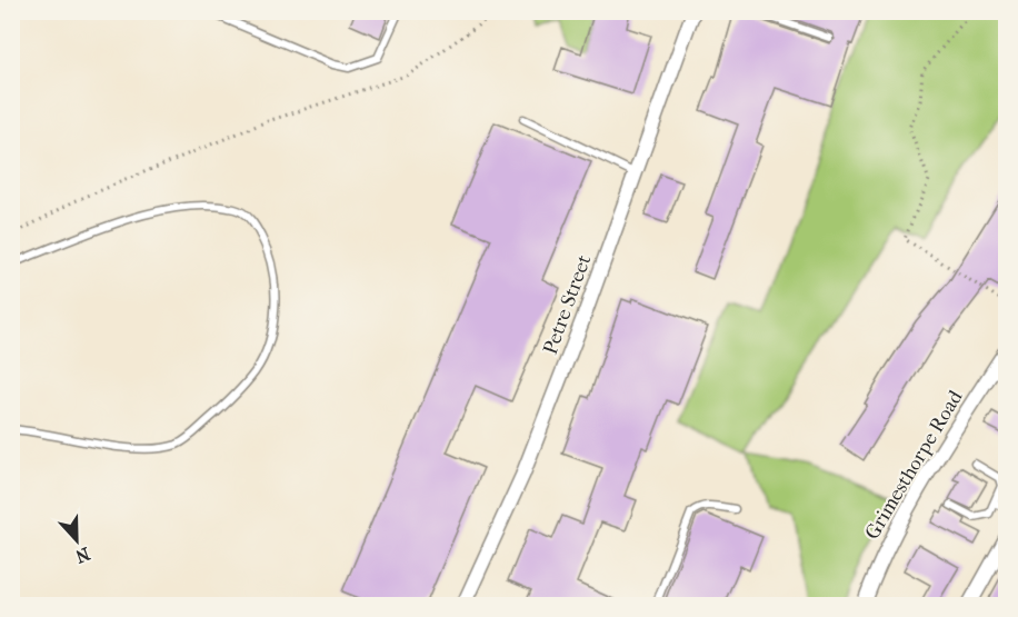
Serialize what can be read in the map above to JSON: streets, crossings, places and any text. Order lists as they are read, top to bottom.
{
  "streets": {
    "street": ["Petre Street", "Grimesthorpe Road"]
  },
  "north": "bottom"
}
